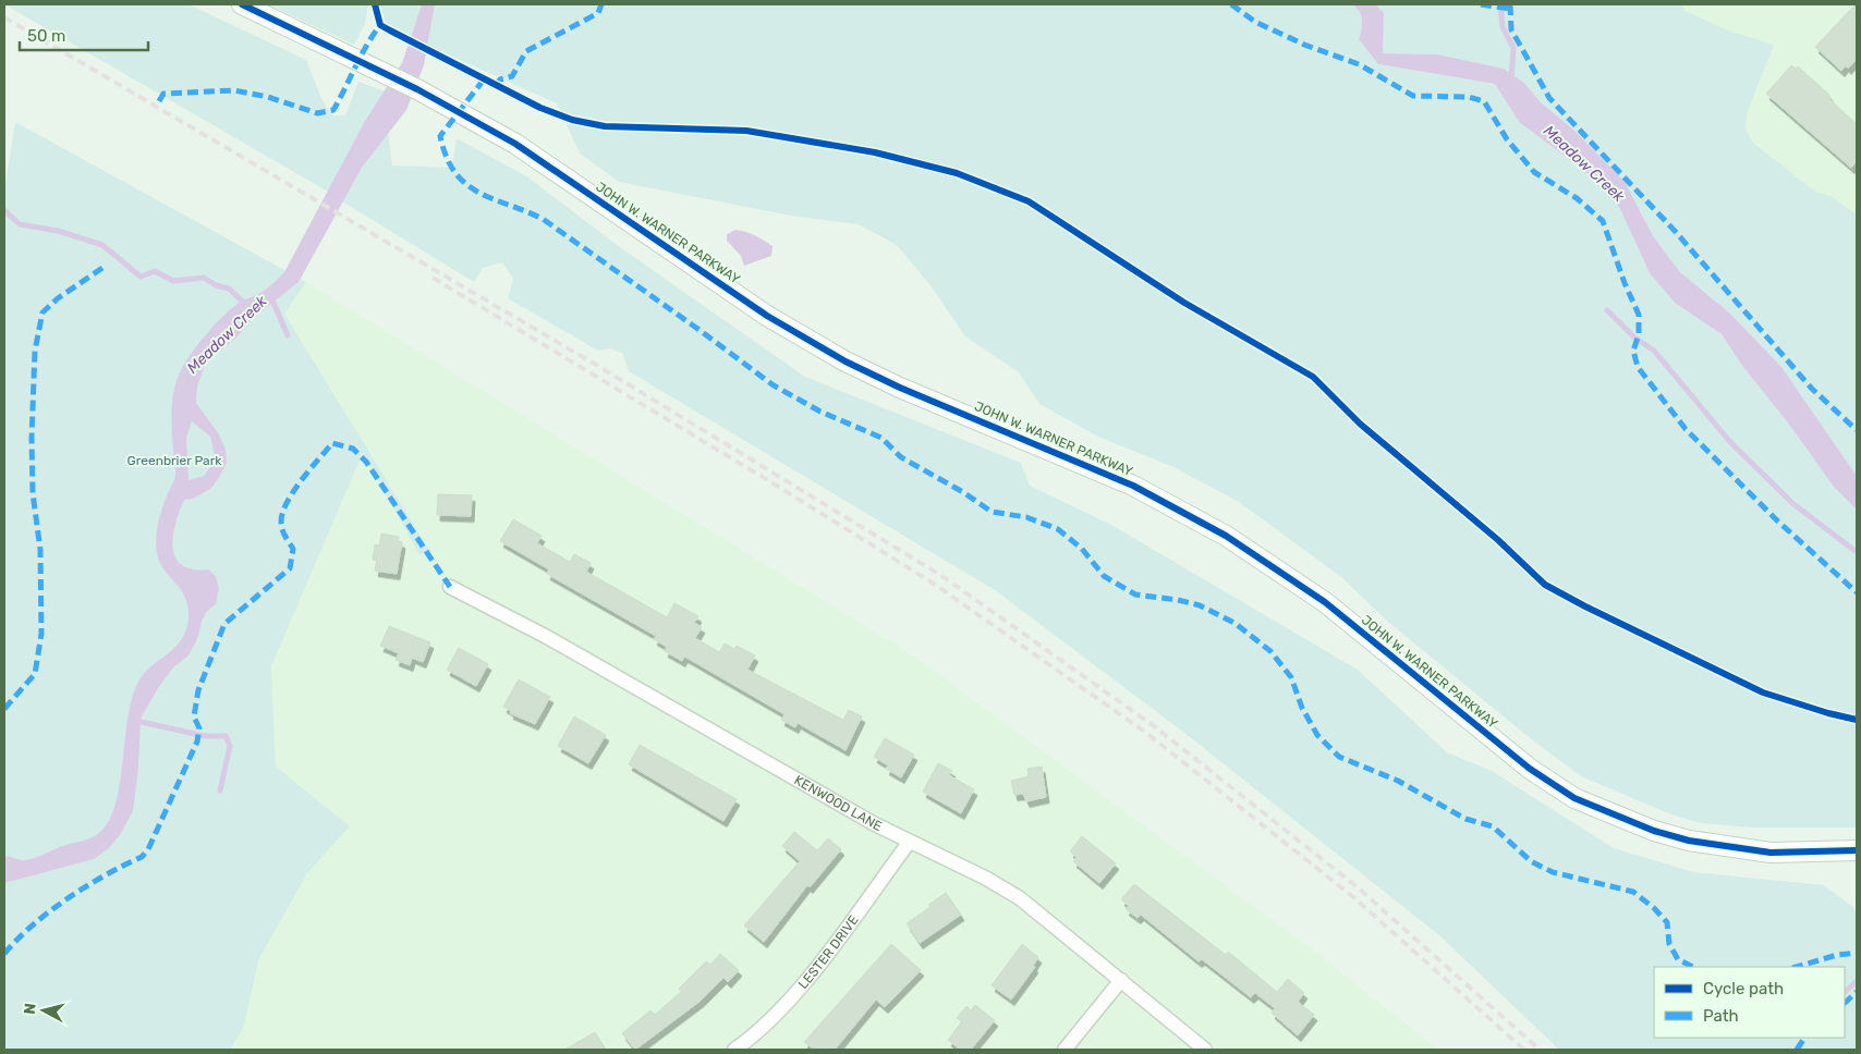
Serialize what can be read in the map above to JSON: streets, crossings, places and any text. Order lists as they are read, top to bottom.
{
  "streets": {
    "main road": ["JOHN W. WARNER PARKWAY"],
    "street": ["KENWOOD LANE", "LESTER DRIVE"]
  },
  "crossings": [
    ["KENWOOD LANE", "LESTER DRIVE"]
  ],
  "water": ["Meadow Creek"],
  "parks": ["Greenbrier Park"],
  "legend": ["Cycle path", "Path"],
  "scale_bar": "50 m",
  "north": "left"
}
